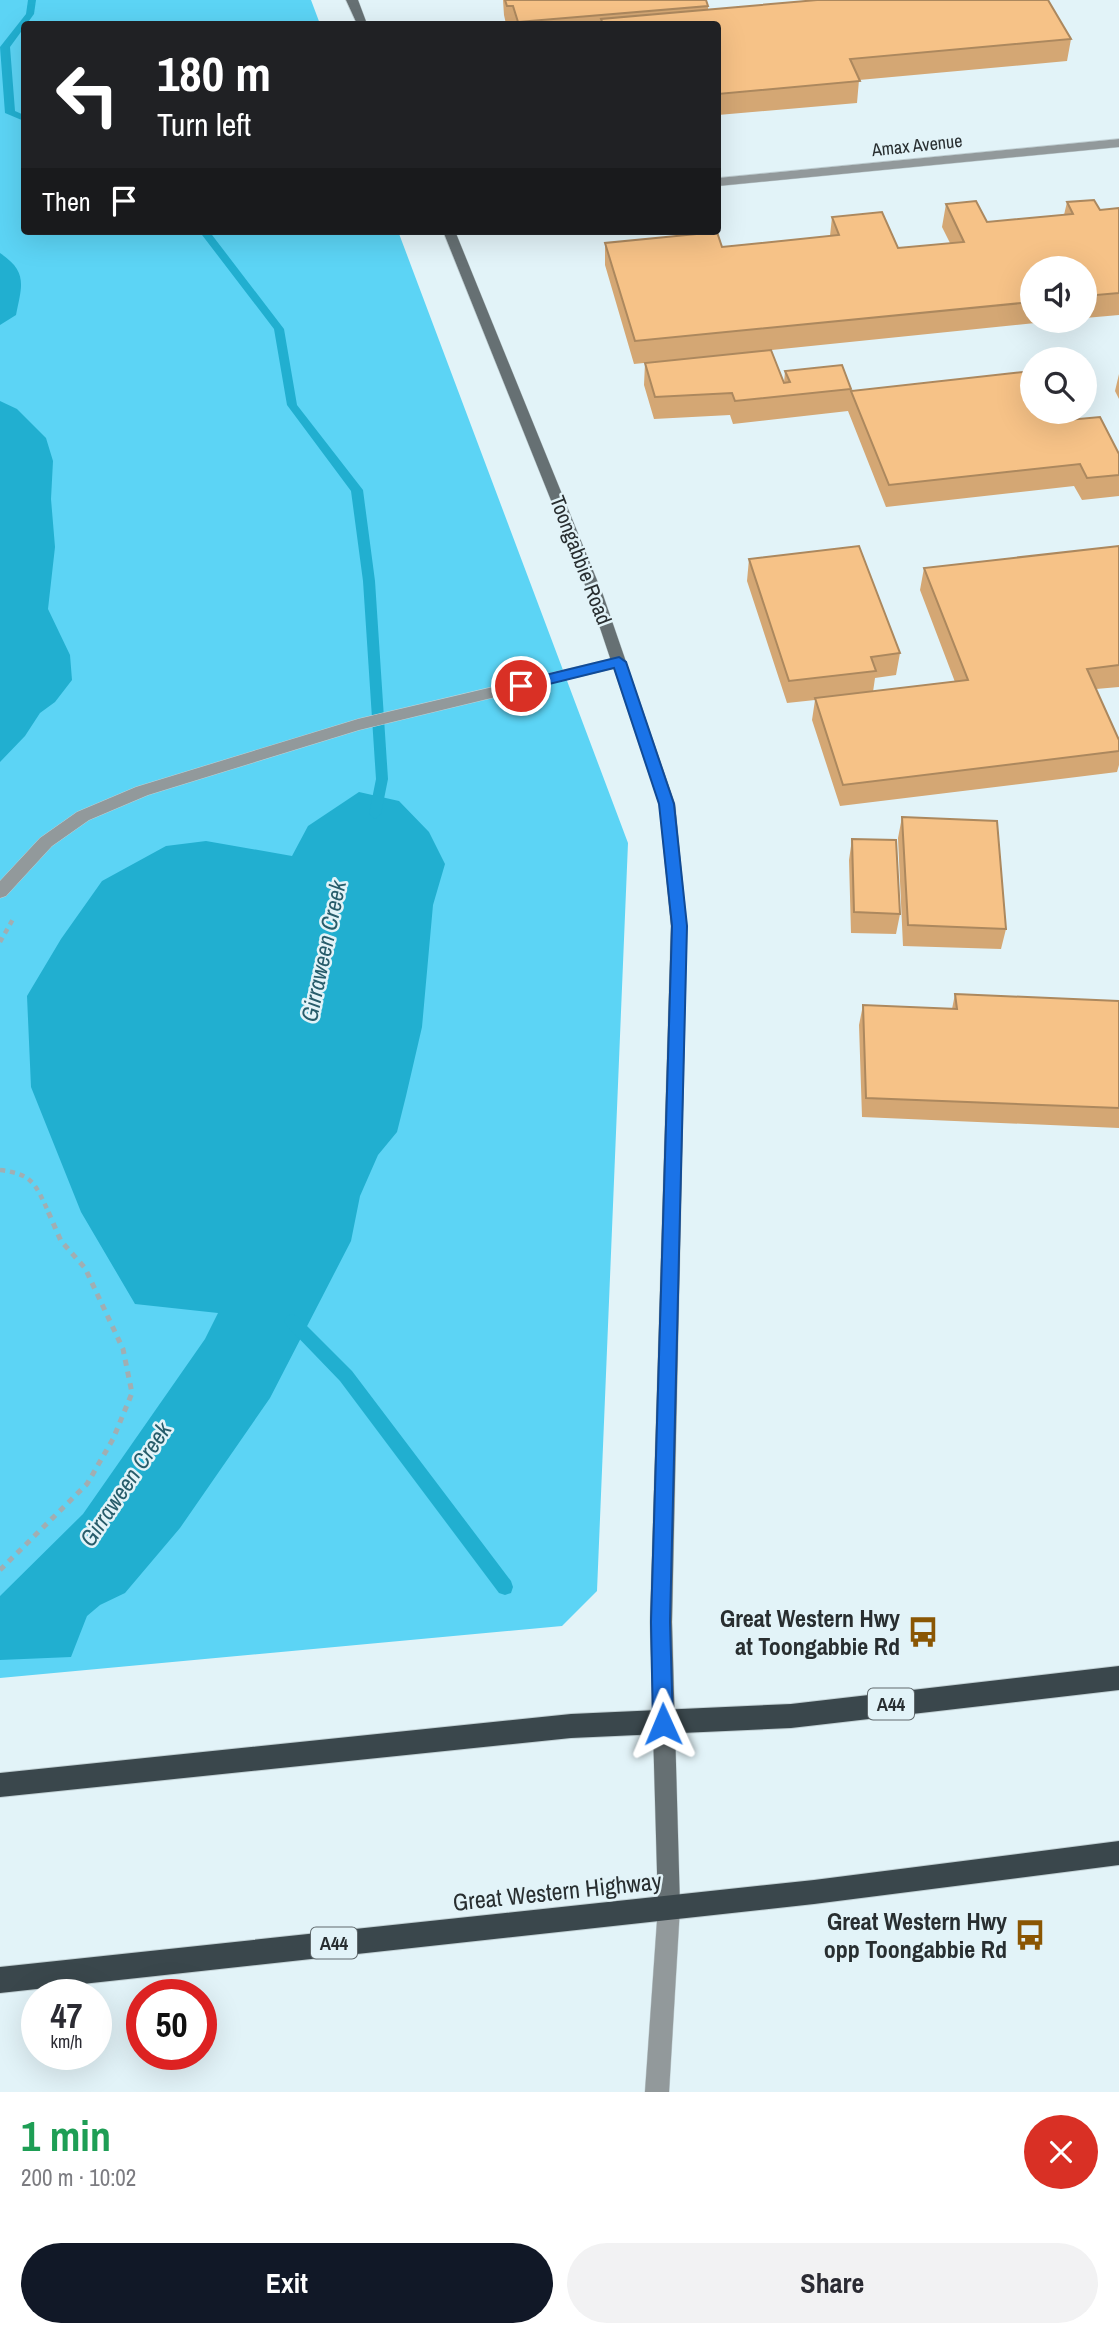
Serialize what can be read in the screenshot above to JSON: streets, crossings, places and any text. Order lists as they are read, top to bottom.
{
  "streets": {
    "highway": ["A44", "Great Western Highway"],
    "main road": ["Toongabbie Road"],
    "street": ["Amax Avenue"]
  },
  "crossings": [
    ["Toongabbie Road", "A44"],
    ["Toongabbie Road", "Great Western Highway"]
  ],
  "water": ["Girraween Creek"],
  "places": {
    "bus stop": ["Great Western Hwy at Toongabbie Rd", "Great Western Hwy opp Toongabbie Rd"]
  },
  "page": {
    "turn": ["180 m", "Turn left"],
    "then": "Then",
    "speed": "47 km/h",
    "limit": "50",
    "heading": ["1 min", "200 m · 10:02"],
    "buttons": ["Exit", "Share"]
  }
}
